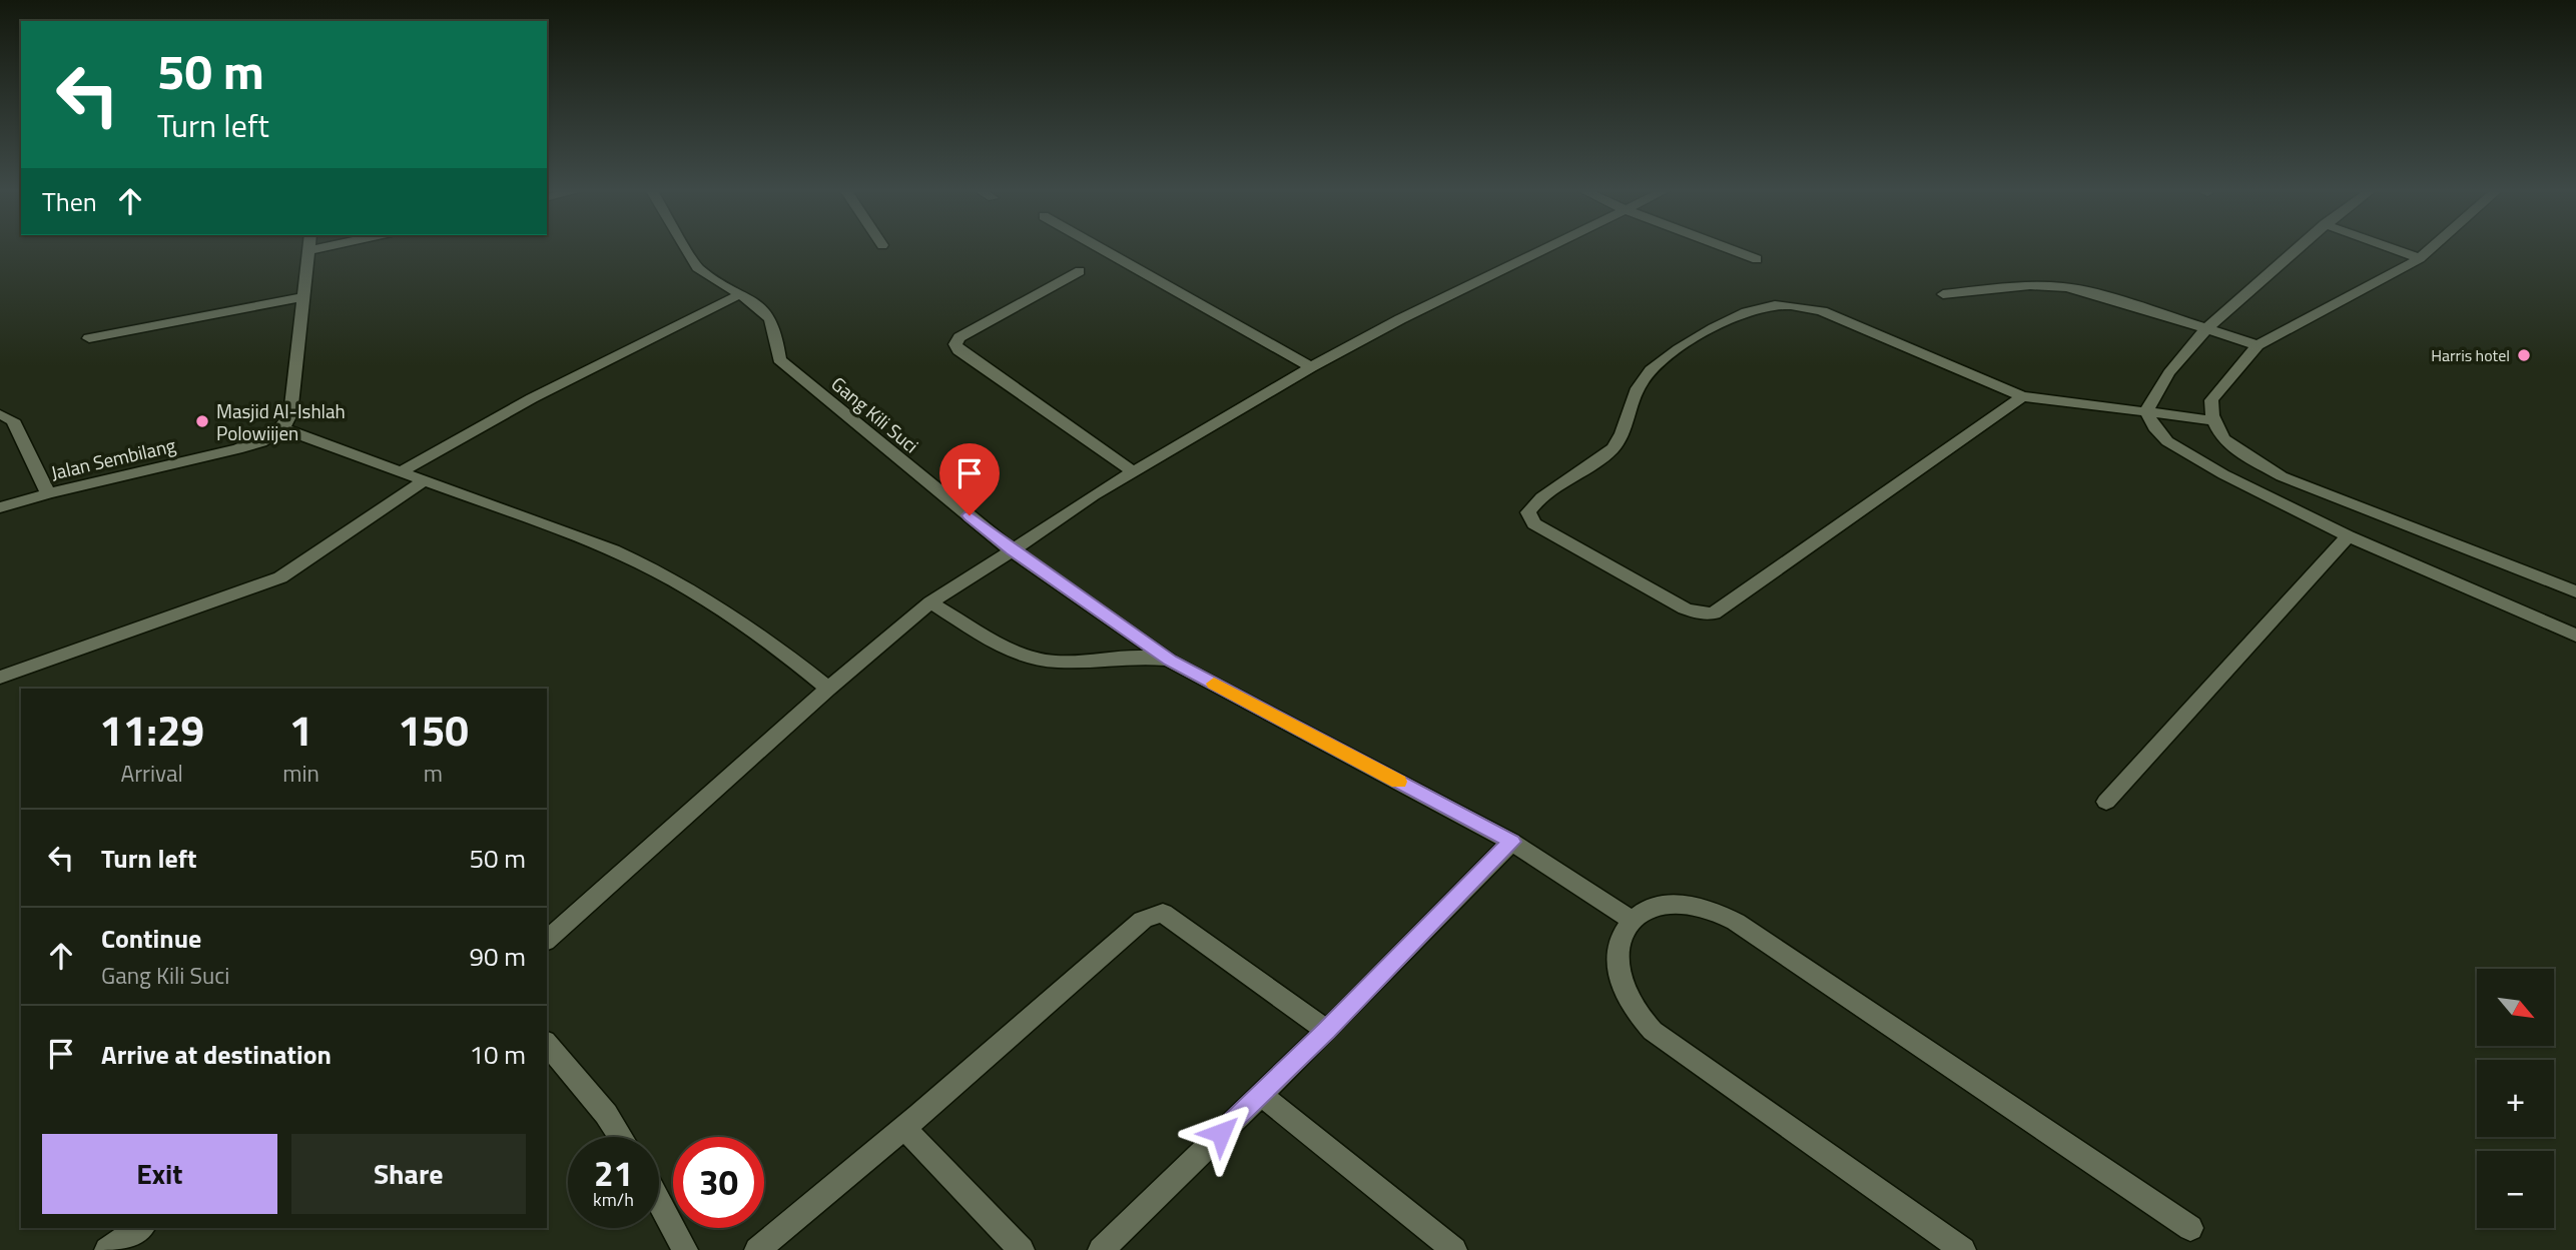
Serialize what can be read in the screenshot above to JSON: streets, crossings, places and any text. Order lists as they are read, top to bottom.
{
  "streets": {
    "street": ["Gang Kili Suci", "Jalan Sembilang"]
  },
  "places": ["Harris hotel", "Masjid Al-Ishlah Polowiijen"],
  "north": "bottom right",
  "page": {
    "turn": ["50 m", "Turn left"],
    "then": "Then",
    "eta": [
      "11:29",
      "Arrival",
      "1",
      "min",
      "150",
      "m"
    ],
    "list": [
      {
        "name": "Turn left",
        "value": "50 m"
      },
      {
        "name": "Continue",
        "note": "Gang Kili Suci",
        "value": "90 m"
      },
      {
        "name": "Arrive at destination",
        "value": "10 m"
      }
    ],
    "map_buttons": ["+", "−"],
    "buttons": ["Exit", "Share"],
    "speed": "21 km/h",
    "limit": "30"
  }
}
